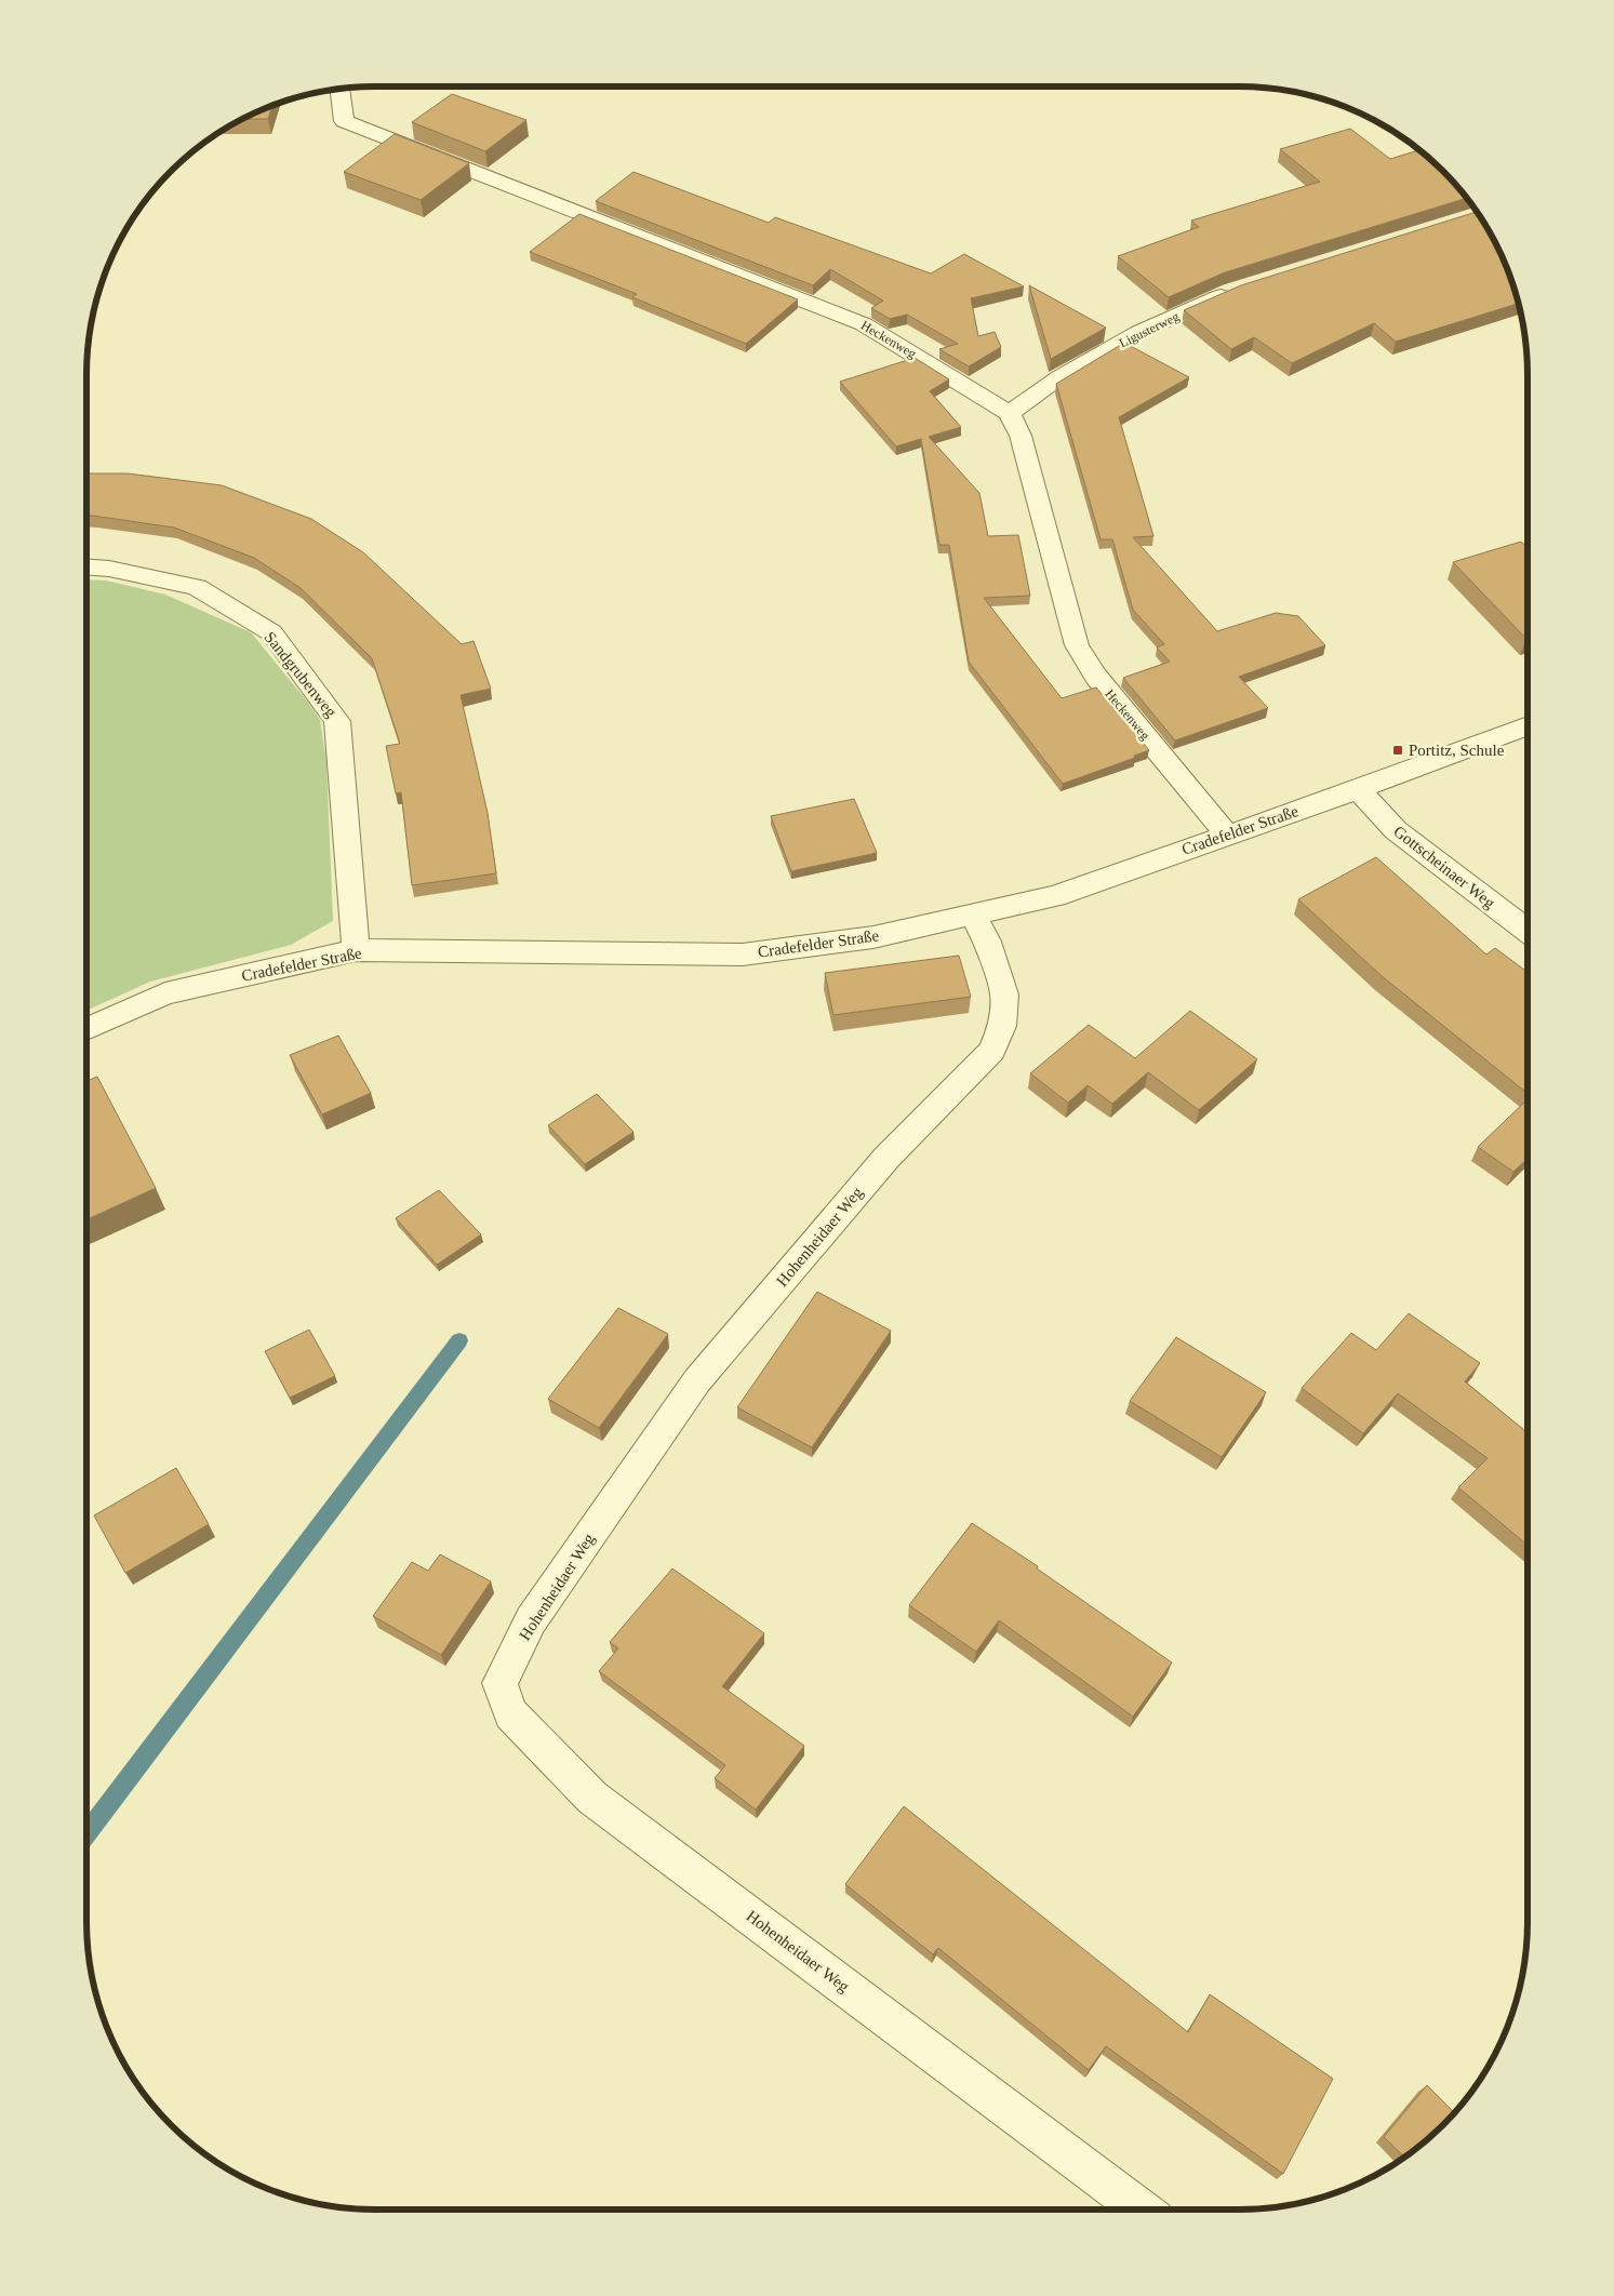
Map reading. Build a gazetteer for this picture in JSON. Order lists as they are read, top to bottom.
{
  "streets": {
    "street": [
      "Ligusterweg",
      "Heckenweg",
      "Sandgrubenweg",
      "Cradefelder Straße",
      "Gottscheinaer Weg",
      "Hohenheidaer Weg"
    ]
  },
  "crossings": [
    ["Ligusterweg", "Heckenweg"],
    ["Heckenweg", "Cradefelder Straße"],
    ["Sandgrubenweg", "Cradefelder Straße"],
    ["Cradefelder Straße", "Gottscheinaer Weg"],
    ["Cradefelder Straße", "Hohenheidaer Weg"]
  ],
  "places": {
    "transit": ["Portitz, Schule"]
  }
}
